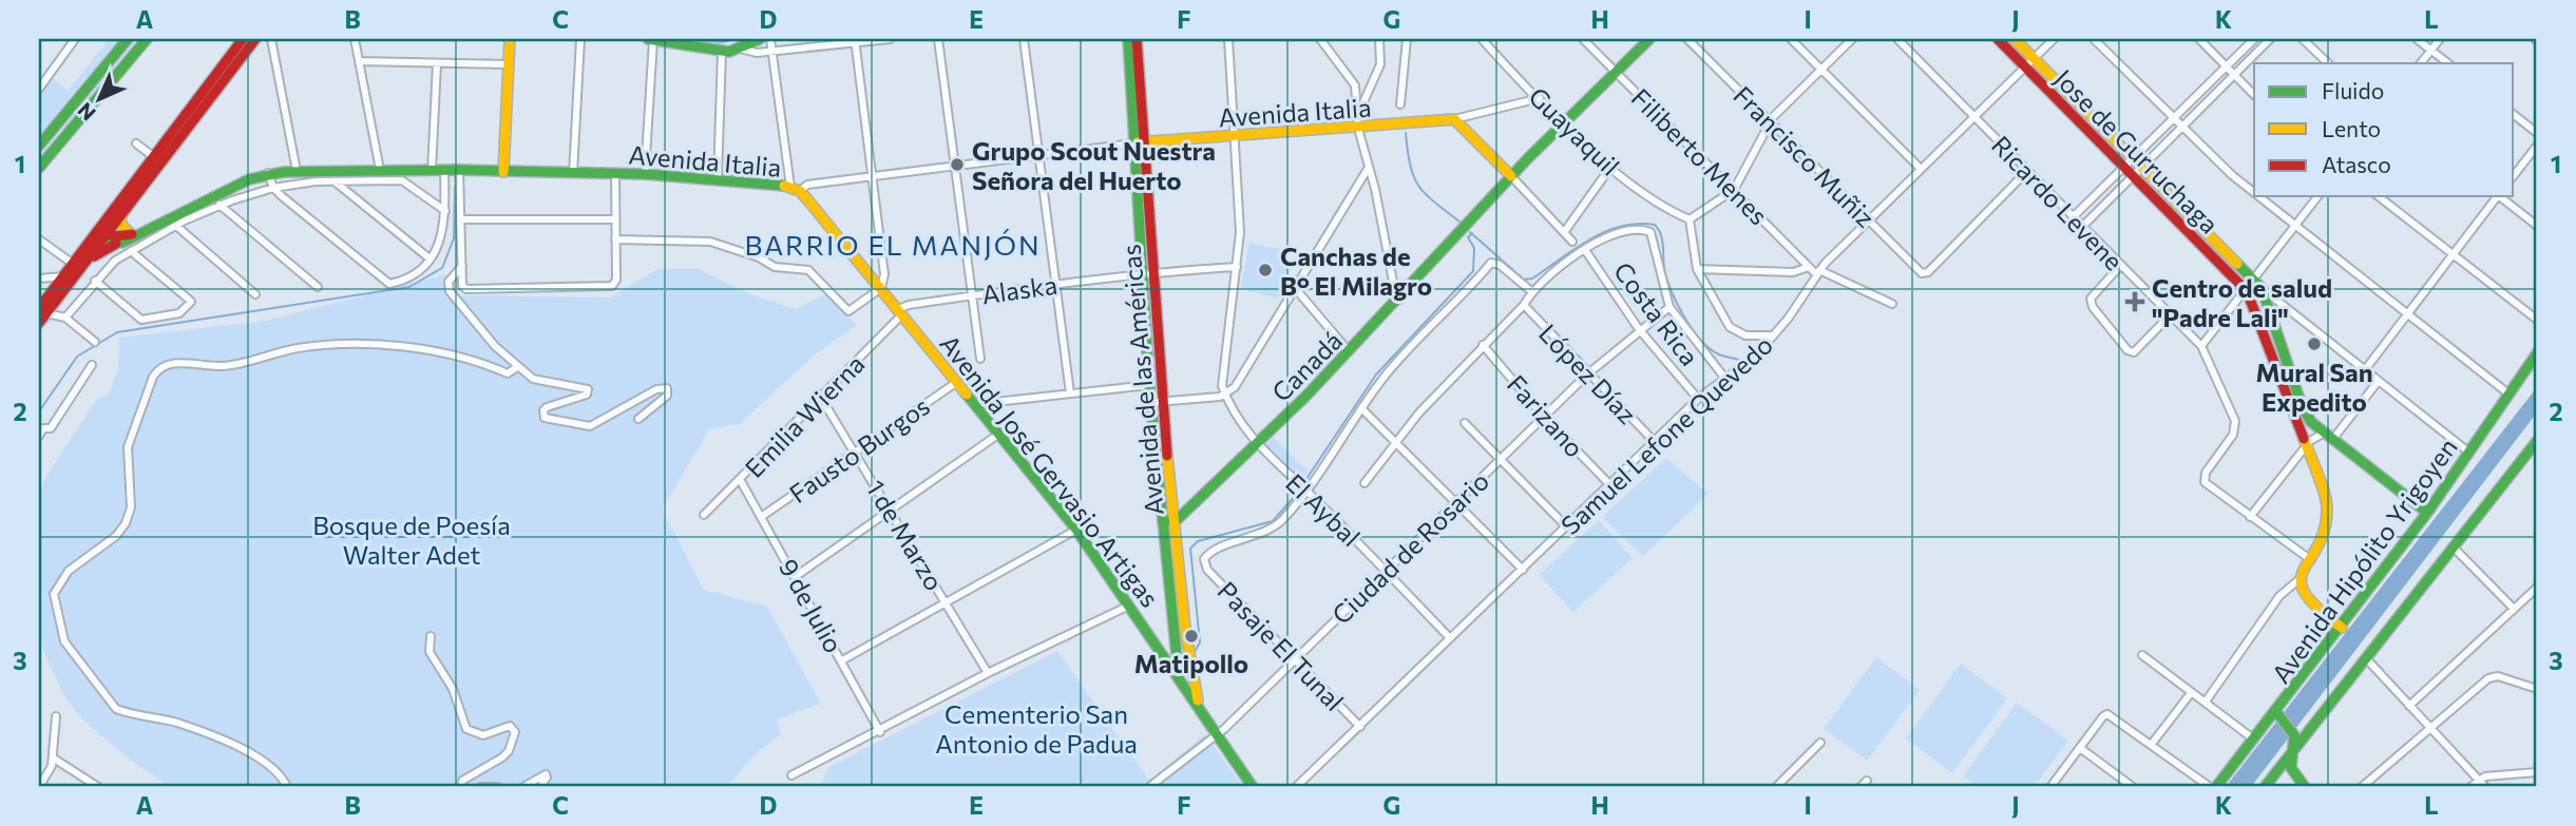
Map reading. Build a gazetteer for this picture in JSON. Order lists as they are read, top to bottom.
{
  "streets": {
    "main road": [
      "Avenida Italia",
      "Jose de Gurruchaga",
      "Canadá",
      "Avenida de las Américas",
      "Avenida José Gervasio Artigas",
      "Avenida Hipólito Yrigoyen"
    ],
    "street": [
      "Guayaquil",
      "Filiberto Menes",
      "Francisco Muñiz",
      "Ricardo Levene",
      "Alaska",
      "Costa Rica",
      "López Díaz",
      "Emilia Wierna",
      "Farizano",
      "Samuel Lefone Quevedo",
      "Fausto Burgos",
      "El Aybal",
      "1 de Marzo",
      "Ciudad de Rosario",
      "9 de Julio",
      "Pasaje El Tunal"
    ]
  },
  "crossings": [
    ["Avenida Italia", "Avenida de las Américas"],
    ["Avenida Italia", "Avenida José Gervasio Artigas"],
    ["Guayaquil", "Canadá"],
    ["Jose de Gurruchaga", "Samuel Lefone Quevedo"],
    ["Filiberto Menes", "Canadá"],
    ["Filiberto Menes", "Samuel Lefone Quevedo"],
    ["Francisco Muñiz", "Ricardo Levene"],
    ["Francisco Muñiz", "Samuel Lefone Quevedo"],
    ["Ricardo Levene", "Samuel Lefone Quevedo"],
    ["Alaska", "Avenida de las Américas"],
    ["Alaska", "Emilia Wierna"],
    ["Alaska", "Avenida José Gervasio Artigas"],
    ["Costa Rica", "Samuel Lefone Quevedo"],
    ["Costa Rica", "Ciudad de Rosario"],
    ["Canadá", "Avenida de las Américas"],
    ["Canadá", "El Aybal"],
    ["López Díaz", "Samuel Lefone Quevedo"],
    ["López Díaz", "Ciudad de Rosario"],
    ["Avenida de las Américas", "Avenida José Gervasio Artigas"],
    ["Emilia Wierna", "Avenida José Gervasio Artigas"],
    ["Emilia Wierna", "1 de Marzo"],
    ["Emilia Wierna", "9 de Julio"],
    ["Farizano", "Samuel Lefone Quevedo"],
    ["Farizano", "Ciudad de Rosario"],
    ["Samuel Lefone Quevedo", "El Aybal"],
    ["Samuel Lefone Quevedo", "Pasaje El Tunal"],
    ["Fausto Burgos", "Avenida José Gervasio Artigas"],
    ["Fausto Burgos", "1 de Marzo"],
    ["Fausto Burgos", "9 de Julio"],
    ["Avenida José Gervasio Artigas", "Ciudad de Rosario"],
    ["El Aybal", "Ciudad de Rosario"],
    ["El Aybal", "Pasaje El Tunal"],
    ["Ciudad de Rosario", "Pasaje El Tunal"]
  ],
  "districts": ["BARRIO EL MANJÓN"],
  "parks": ["Bosque de Poesía Walter Adet", "Cementerio San Antonio de Padua"],
  "places": {
    "other": [
      "Grupo Scout Nuestra Señora del Huerto",
      "Canchas de B° El Milagro",
      "Mural San Expedito",
      "Matipollo"
    ],
    "health": ["Centro de salud \"Padre Lali\""]
  },
  "legend": ["Fluido", "Lento", "Atasco"],
  "north": "bottom left",
  "grid": {
    "columns": [
      "A",
      "B",
      "C",
      "D",
      "E",
      "F",
      "G",
      "H",
      "I",
      "J",
      "K",
      "L"
    ],
    "rows": ["1", "2", "3"]
  }
}
